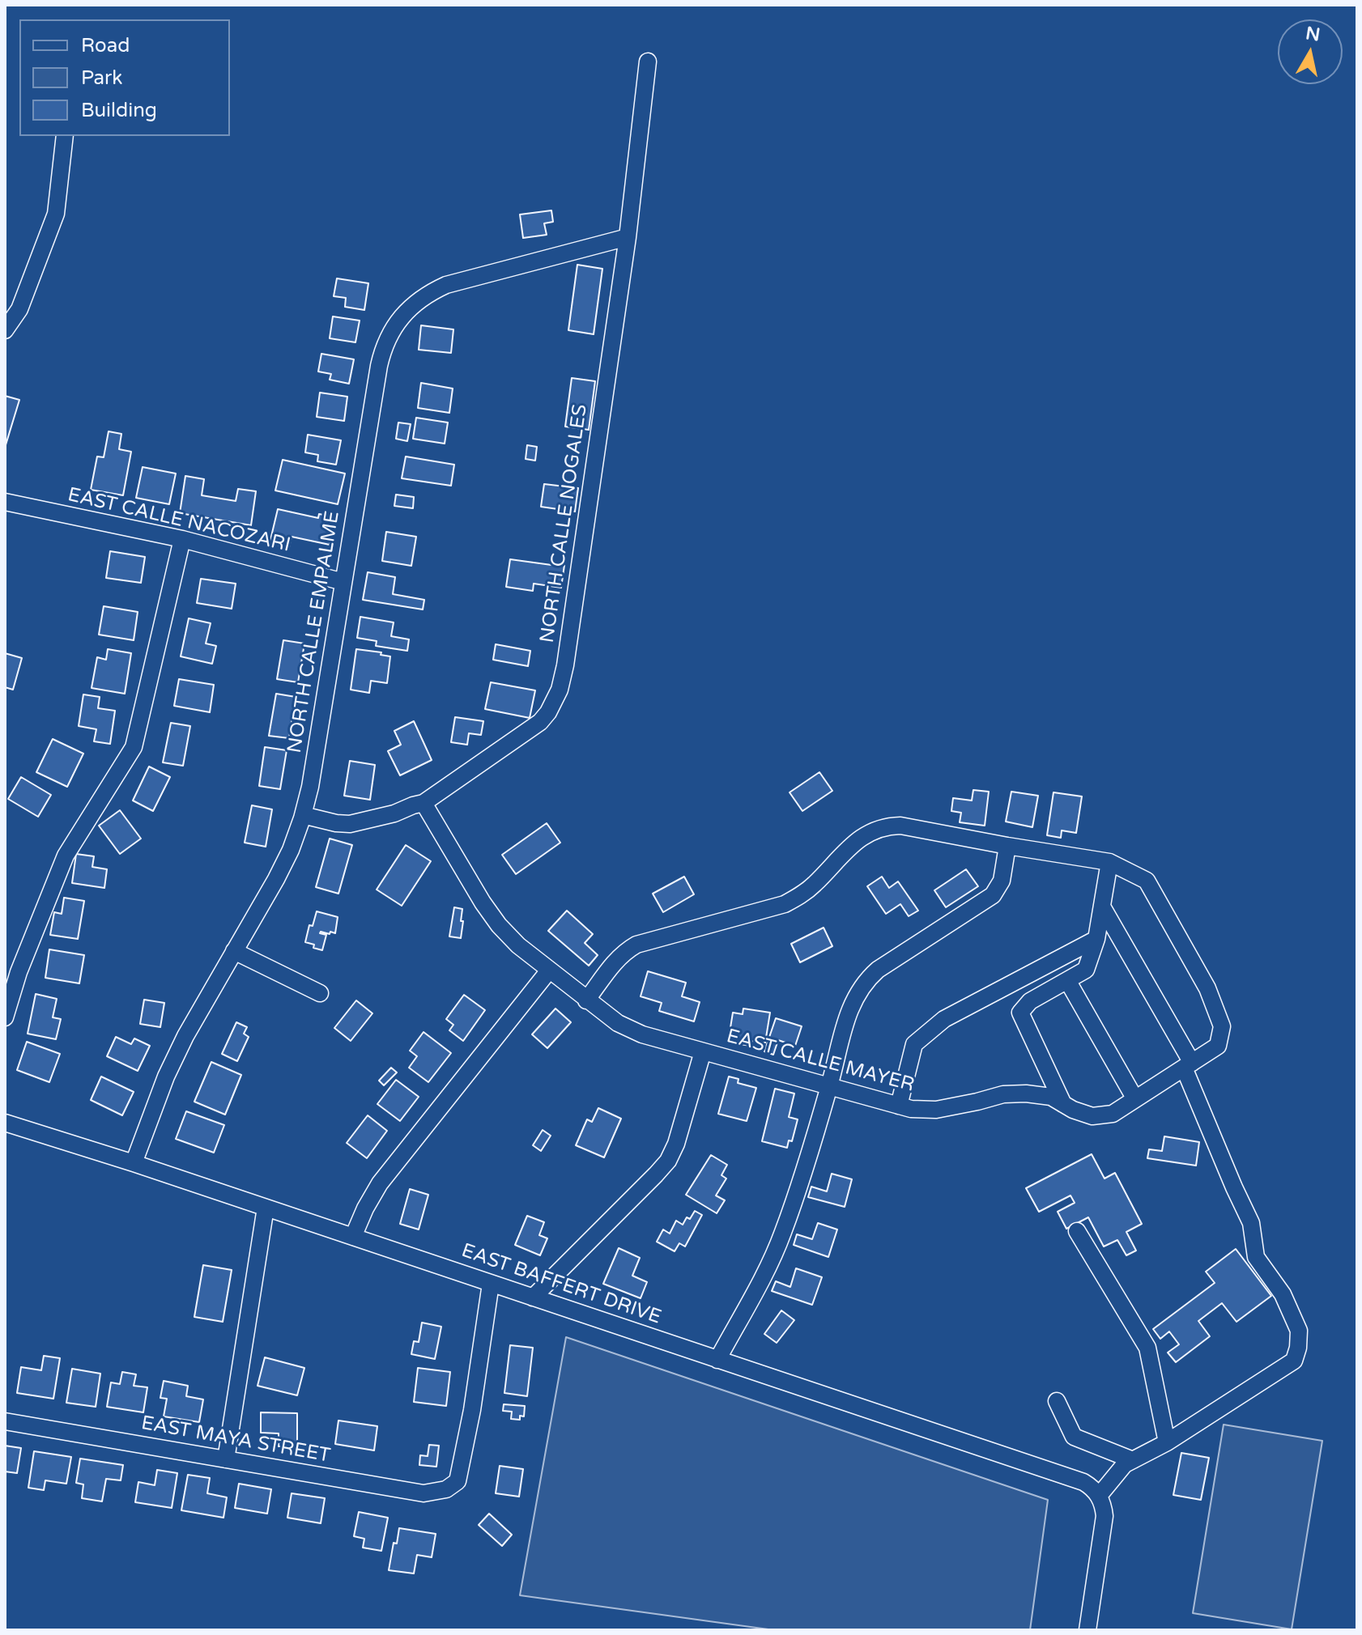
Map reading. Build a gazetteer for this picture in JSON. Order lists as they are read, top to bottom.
{
  "streets": {
    "street": [
      "EAST CALLE NACOZARI",
      "NORTH CALLE NOGALES",
      "NORTH CALLE EMPALME",
      "EAST CALLE MAYER",
      "EAST BAFFERT DRIVE",
      "EAST MAYA STREET"
    ]
  },
  "crossings": [
    ["EAST CALLE NACOZARI", "NORTH CALLE EMPALME"],
    ["NORTH CALLE NOGALES", "NORTH CALLE EMPALME"],
    ["NORTH CALLE NOGALES", "EAST CALLE MAYER"],
    ["NORTH CALLE EMPALME", "EAST BAFFERT DRIVE"],
    ["EAST BAFFERT DRIVE", "EAST MAYA STREET"]
  ],
  "legend": ["Road", "Park", "Building"],
  "north": "top"
}
